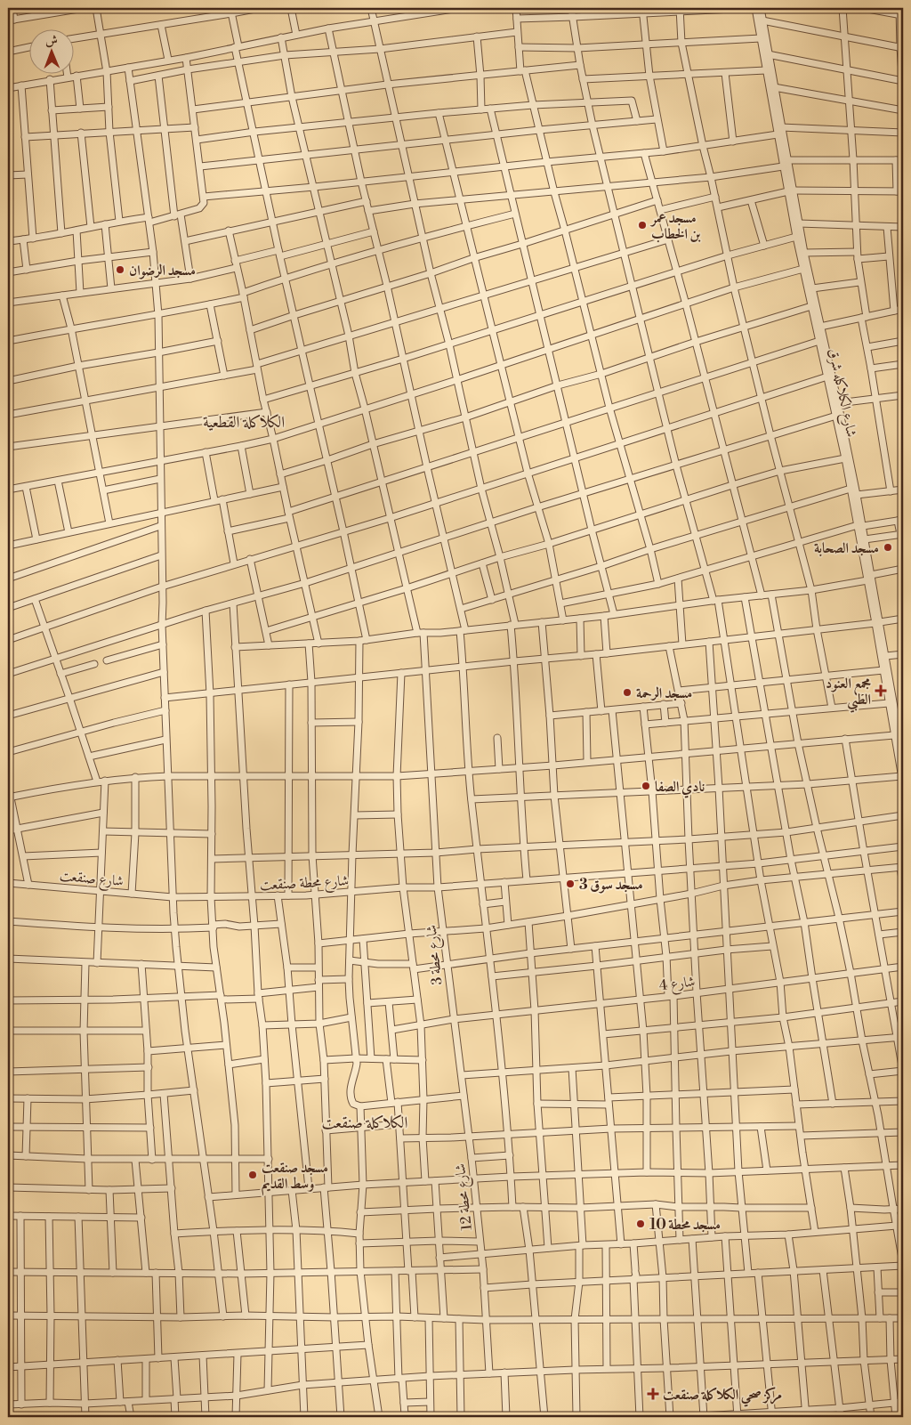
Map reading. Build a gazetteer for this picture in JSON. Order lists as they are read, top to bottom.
{
  "streets": {
    "street": [
      "شارع الكلاكله شرق",
      "شارع صنقعت",
      "شارع محطة صنقعت",
      "شارع محطة 3",
      "شارع 4",
      "شارع محطة 12"
    ]
  },
  "crossings": [
    ["شارع صنقعت", "شارع محطة صنقعت"],
    ["شارع محطة صنقعت", "شارع محطة 3"],
    ["شارع محطة 3", "شارع 4"],
    ["شارع محطة 3", "شارع محطة 12"],
    ["شارع 4", "شارع محطة 12"]
  ],
  "districts": ["الكلاكلة القطعية", "الكلاكلة صنقعت"],
  "places": {
    "other": [
      "مسجد عمر بن الخطاب",
      "مسجد الرضوان",
      "مسجد الصحابة",
      "مسجد الرحمة",
      "نادي الصفا",
      "مسجد سوق 3",
      "مسجد صنقعت وسط القديم",
      "مسجد محطة 10"
    ],
    "health": ["مجمع العنود الطبي", "مركز صحي الكلاكلة صنقعت"]
  },
  "north": "top"
}
